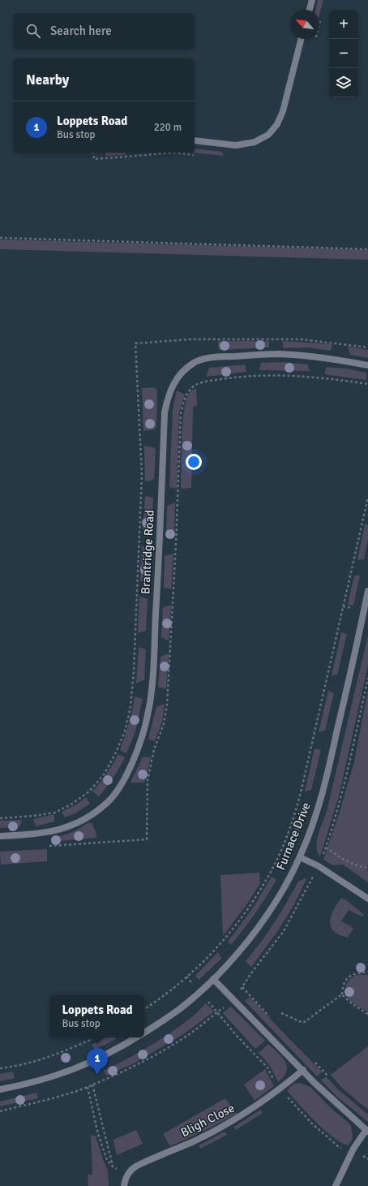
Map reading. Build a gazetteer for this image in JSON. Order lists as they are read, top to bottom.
{
  "streets": {
    "street": ["Brantridge Road", "Furnace Drive", "Bligh Close"]
  },
  "north": "top left",
  "page": {
    "map_buttons": ["+", "−"],
    "search": "Search here",
    "heading": "Nearby",
    "list": [
      {
        "mark": "1",
        "name": "Loppets Road",
        "note": "Bus stop",
        "value": "220 m"
      }
    ],
    "popup": ["Loppets Road", "Bus stop"],
    "pins": "1"
  }
}
